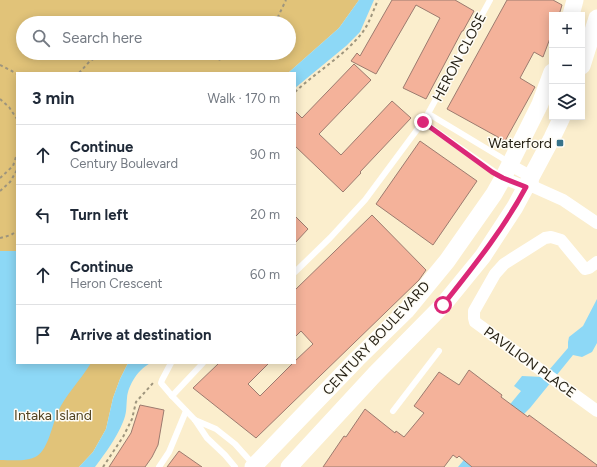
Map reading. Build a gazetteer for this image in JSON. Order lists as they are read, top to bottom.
{
  "streets": {
    "main road": ["CENTURY BOULEVARD"],
    "street": ["PAVILION PLACE"],
    "lane": ["HERON CLOSE"]
  },
  "parks": ["Intaka Island"],
  "places": {
    "transit": ["Waterford"]
  },
  "page": {
    "map_buttons": ["+", "−"],
    "search": "Search here",
    "heading": ["3 min", "Walk · 170 m"],
    "list": [
      ["Continue", "Century Boulevard", "90 m"],
      ["Turn left", "20 m"],
      ["Continue", "Heron Crescent", "60 m"],
      "Arrive at destination"
    ]
  }
}
